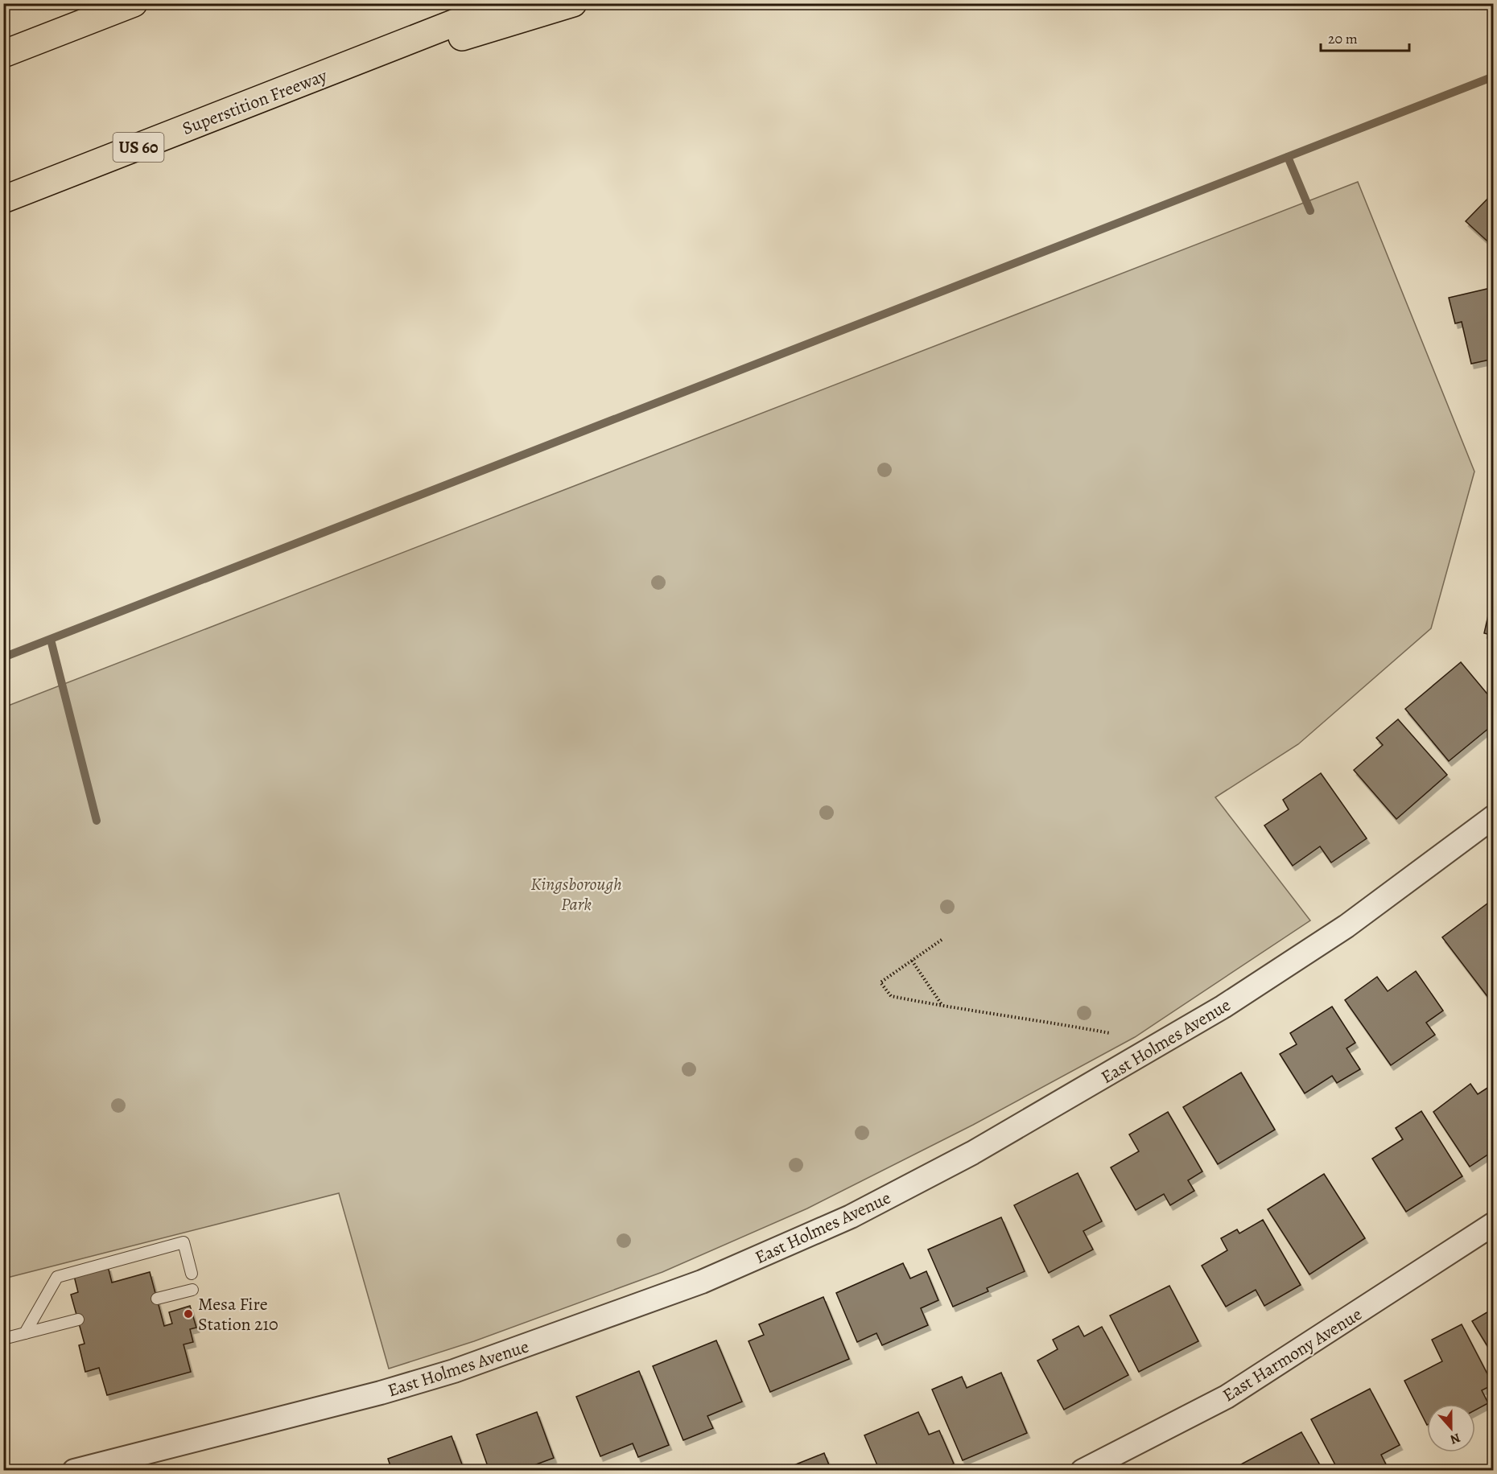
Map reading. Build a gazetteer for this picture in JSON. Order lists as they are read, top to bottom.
{
  "streets": {
    "highway": ["Superstition Freeway", "US 60"],
    "street": ["East Holmes Avenue", "East Harmony Avenue"]
  },
  "parks": ["Kingsborough Park"],
  "places": ["Mesa Fire Station 210"],
  "scale_bar": "20 m",
  "north": "bottom"
}
